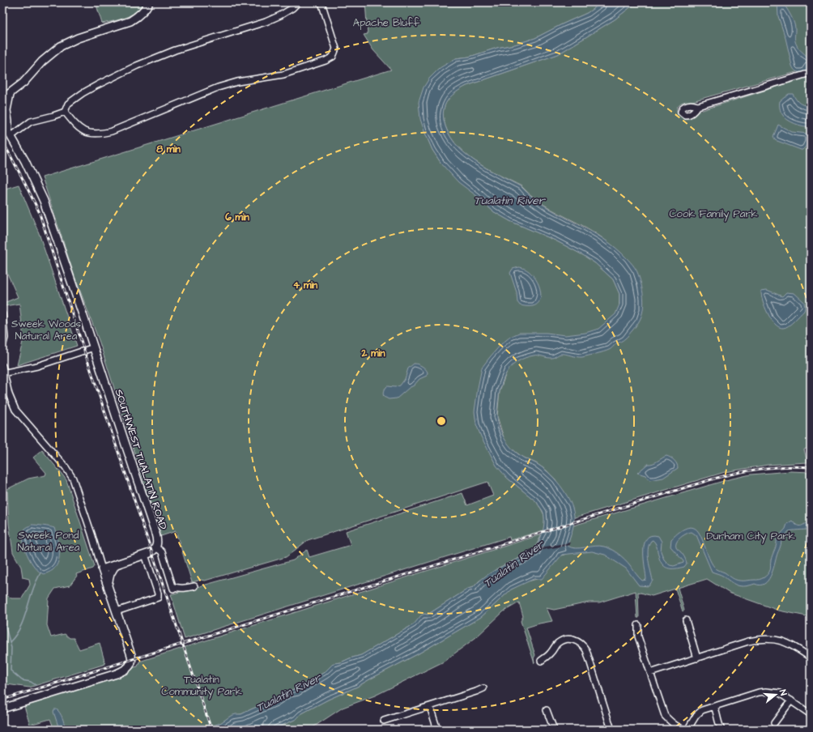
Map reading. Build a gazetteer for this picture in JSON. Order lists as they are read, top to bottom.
{
  "streets": {
    "main road": ["SOUTHWEST TUALATIN ROAD"]
  },
  "water": ["Tualatin River"],
  "parks": [
    "Apache Bluff",
    "Cook Family Park",
    "Sweek Woods Natural Area",
    "Sweek Pond Natural Area",
    "Durham City Park",
    "Tualatin Community Park"
  ],
  "north": "right",
  "rings": [
    "8 min",
    "6 min",
    "4 min",
    "2 min"
  ]
}
